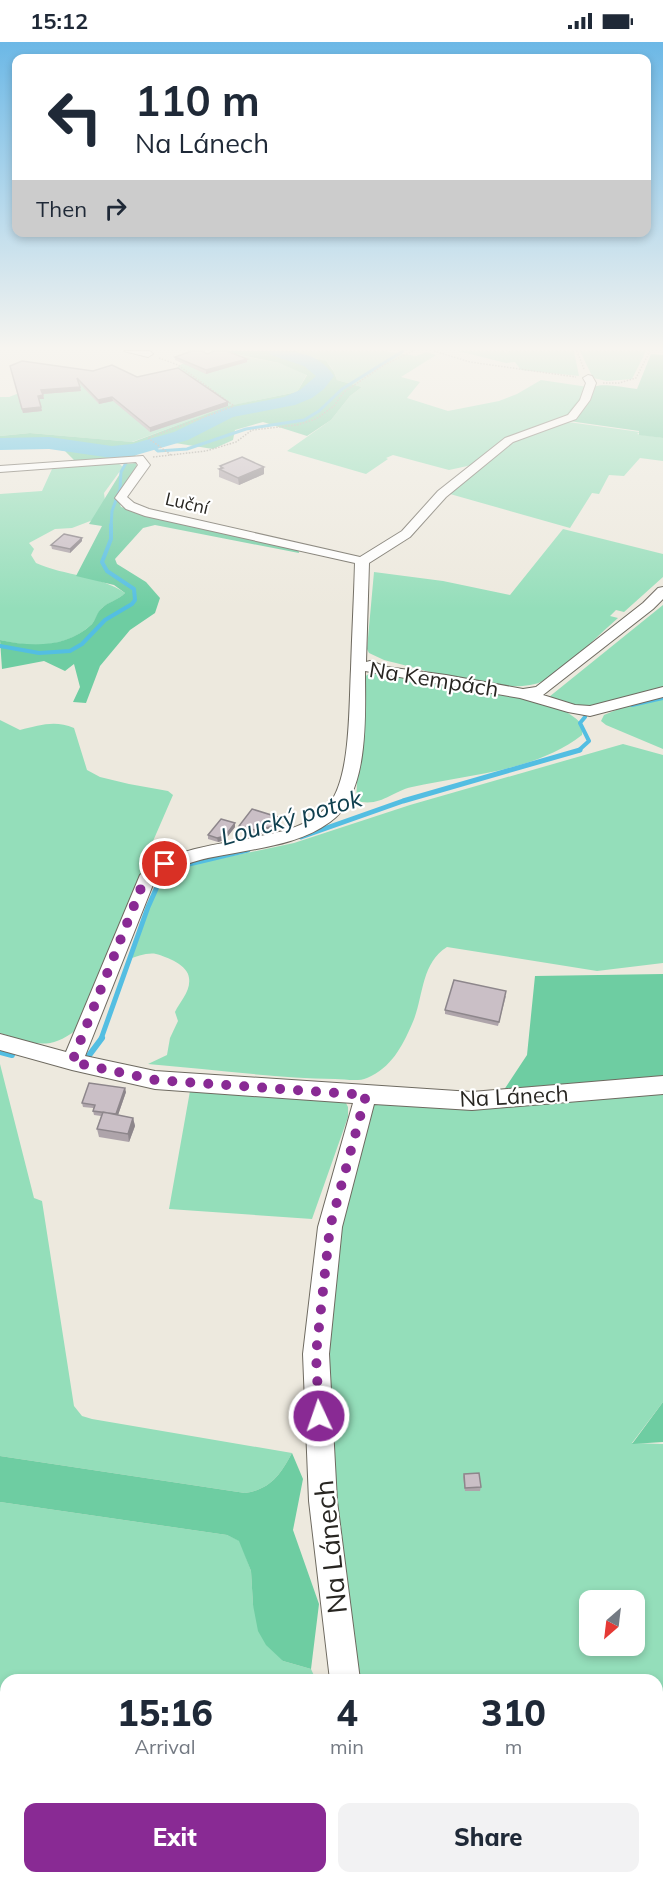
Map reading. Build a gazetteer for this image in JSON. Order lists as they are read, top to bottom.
{
  "streets": {
    "street": ["Luční", "Na Kempách", "Na Lánech"]
  },
  "crossings": [
    ["Na Kempách", "Na Lánech"]
  ],
  "water": ["Loucký potok"],
  "north": "bottom left",
  "page": {
    "status": "15:12",
    "turn": ["110 m", "Na Lánech"],
    "then": "Then",
    "eta": [
      "15:16",
      "Arrival",
      "4",
      "min",
      "310",
      "m"
    ],
    "buttons": ["Exit", "Share"]
  }
}
